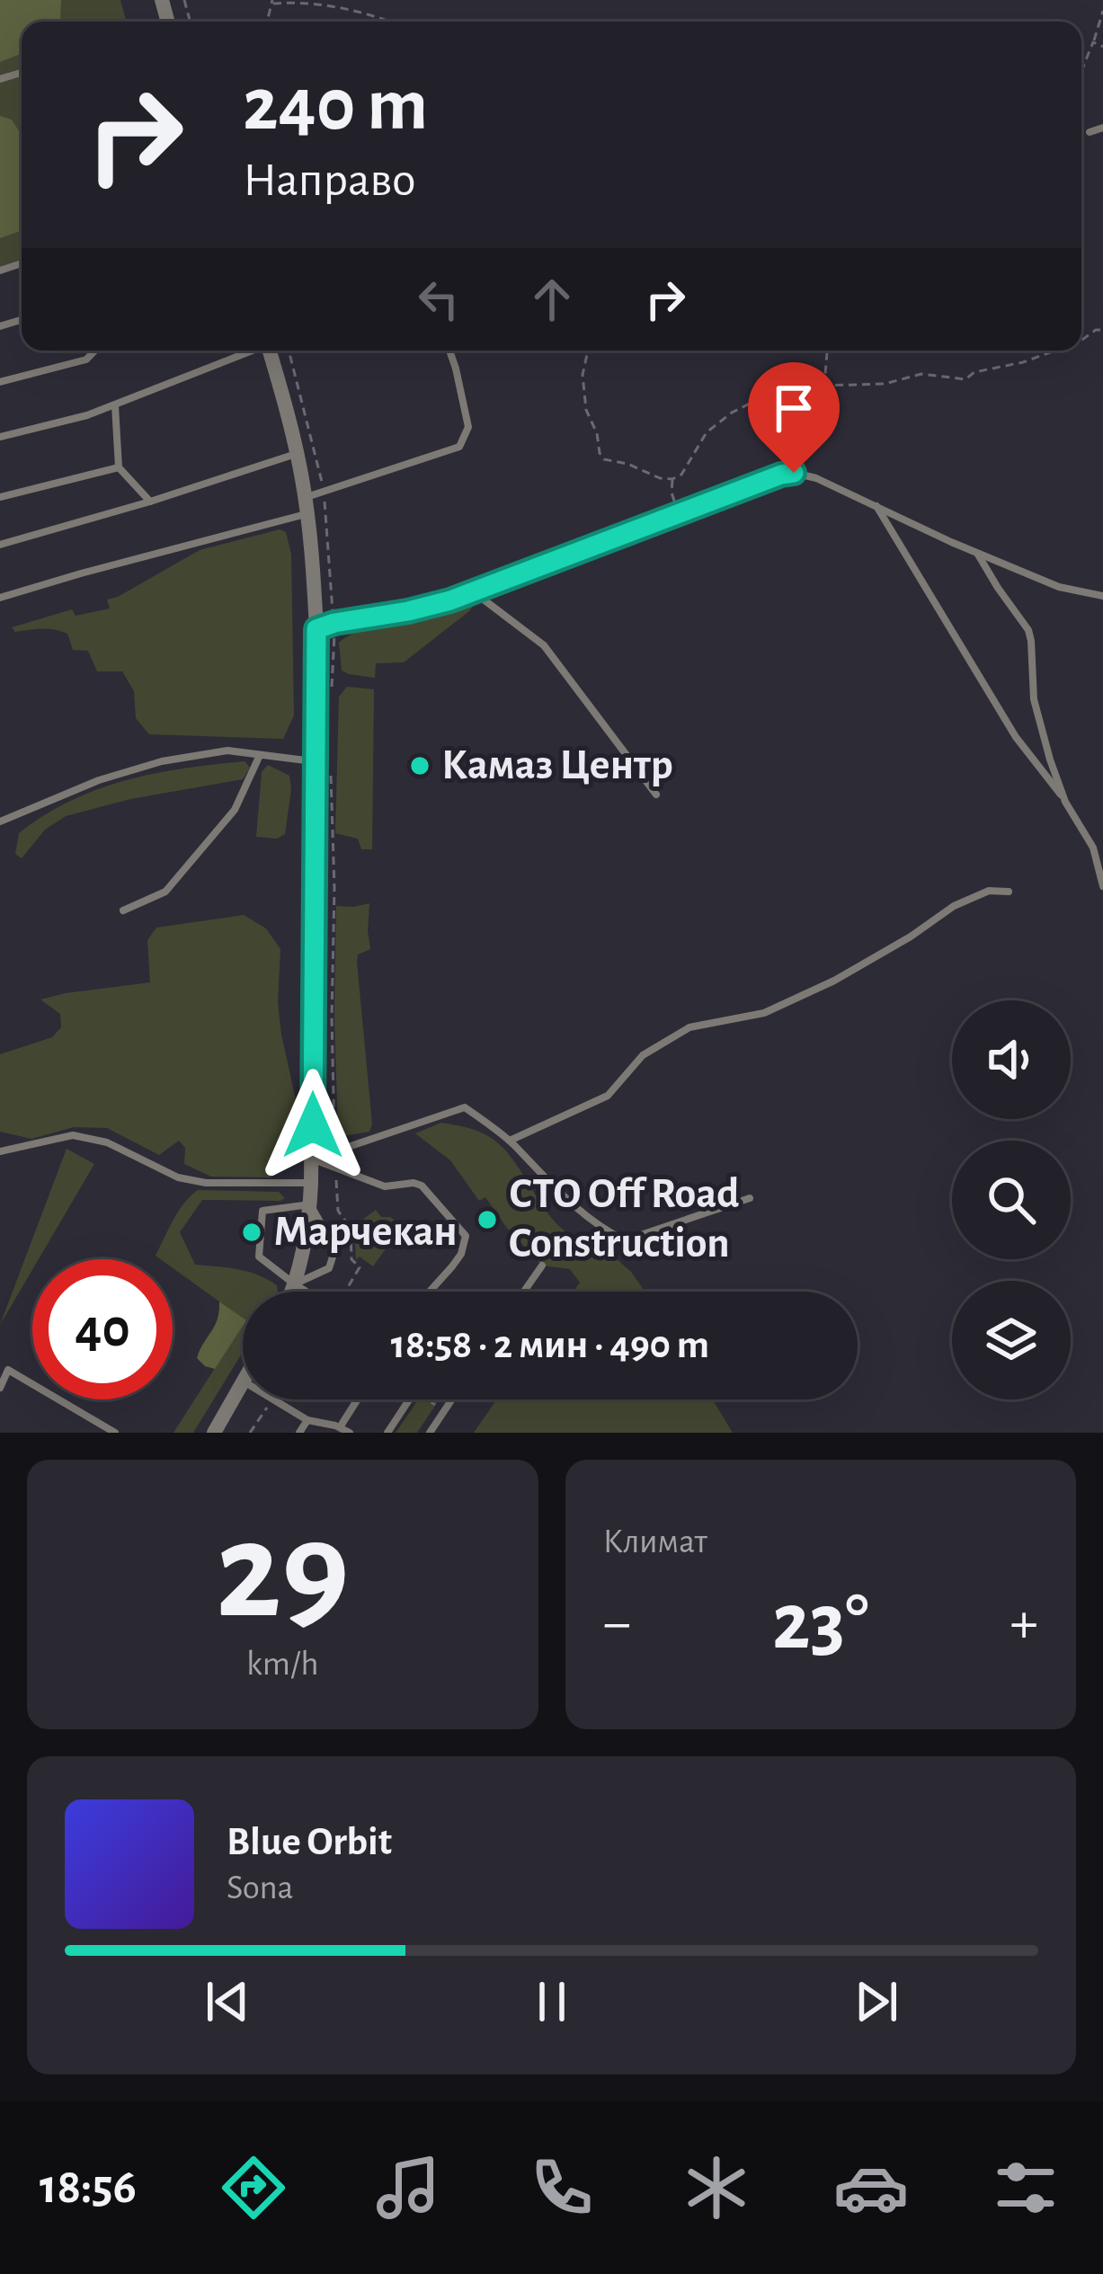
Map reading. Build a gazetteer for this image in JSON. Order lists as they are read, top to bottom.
{
  "places": ["Камаз Центр", "СТО Off Road Construction", "Марчекан"],
  "page": {
    "turn": ["240 m", "Направо"],
    "limit": "40",
    "trip": "18:58 · 2 мин · 490 m",
    "tile": [
      ["29", "km/h"],
      "Климат"
    ],
    "heat": ["−", "23°", "+"],
    "song": ["Blue Orbit", "Sona"],
    "tabs": "18:56"
  }
}
